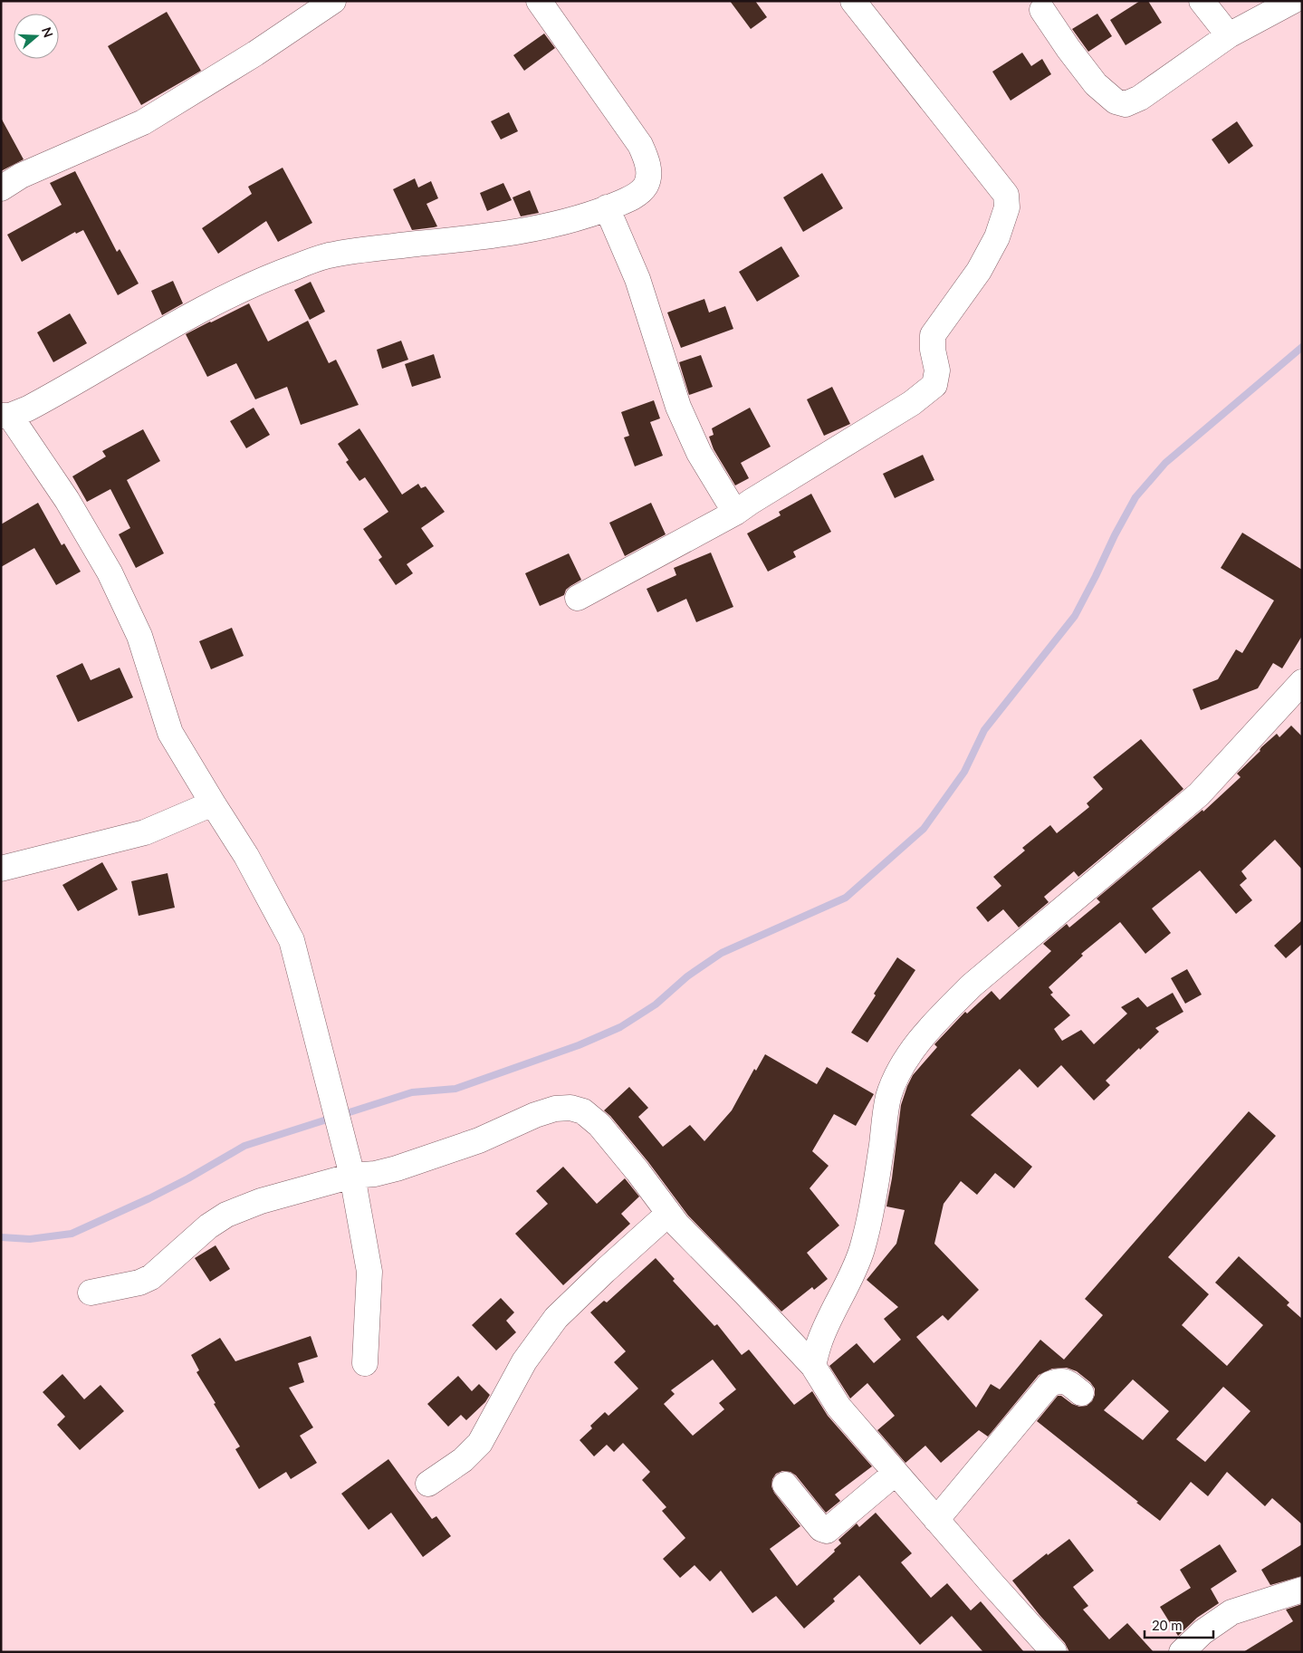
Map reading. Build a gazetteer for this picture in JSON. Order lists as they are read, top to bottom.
{
  "scale_bar": "20 m",
  "north": "right"
}
